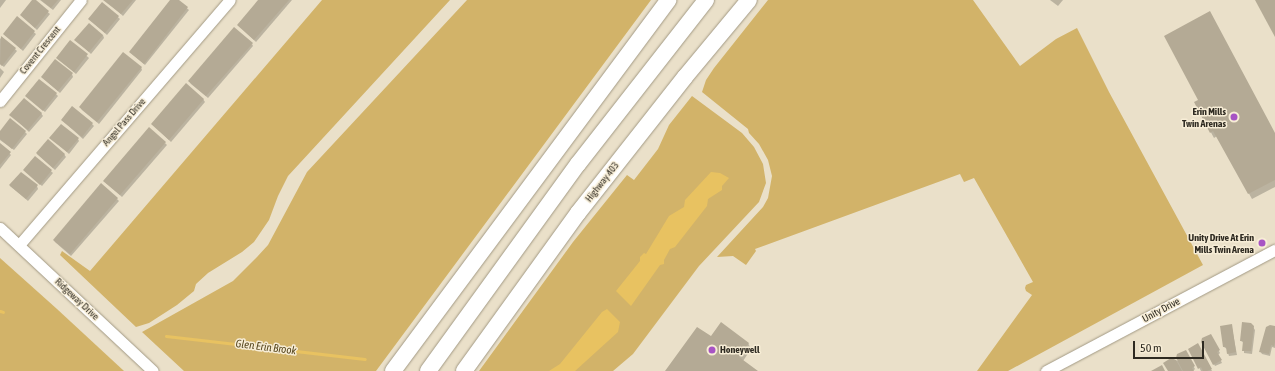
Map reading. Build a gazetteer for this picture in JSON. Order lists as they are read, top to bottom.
{
  "streets": {
    "highway": ["Highway 403"],
    "street": [
      "Covent Crescent",
      "Angel Pass Drive",
      "Ridgeway Drive",
      "Unity Drive"
    ]
  },
  "crossings": [
    ["Angel Pass Drive", "Ridgeway Drive"]
  ],
  "water": ["Glen Erin Brook"],
  "places": ["Erin Mills Twin Arenas", "Unity Drive At Erin Mills Twin Arena", "Honeywell"],
  "scale_bar": "50 m"
}
